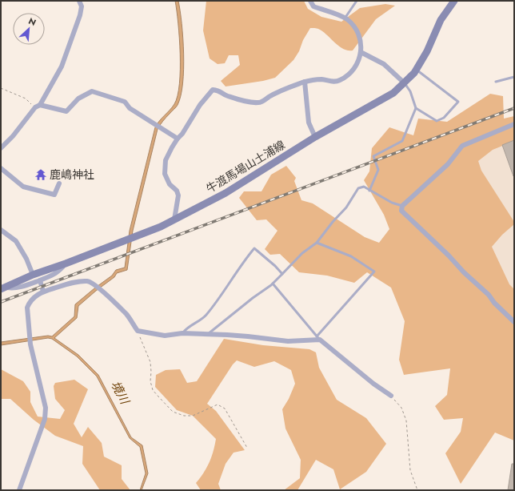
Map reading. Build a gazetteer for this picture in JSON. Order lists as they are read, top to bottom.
{
  "streets": {
    "main road": ["牛渡馬場山土浦線"]
  },
  "water": ["境川"],
  "places": {
    "temple": ["鹿嶋神社"]
  },
  "north": "top right"
}
